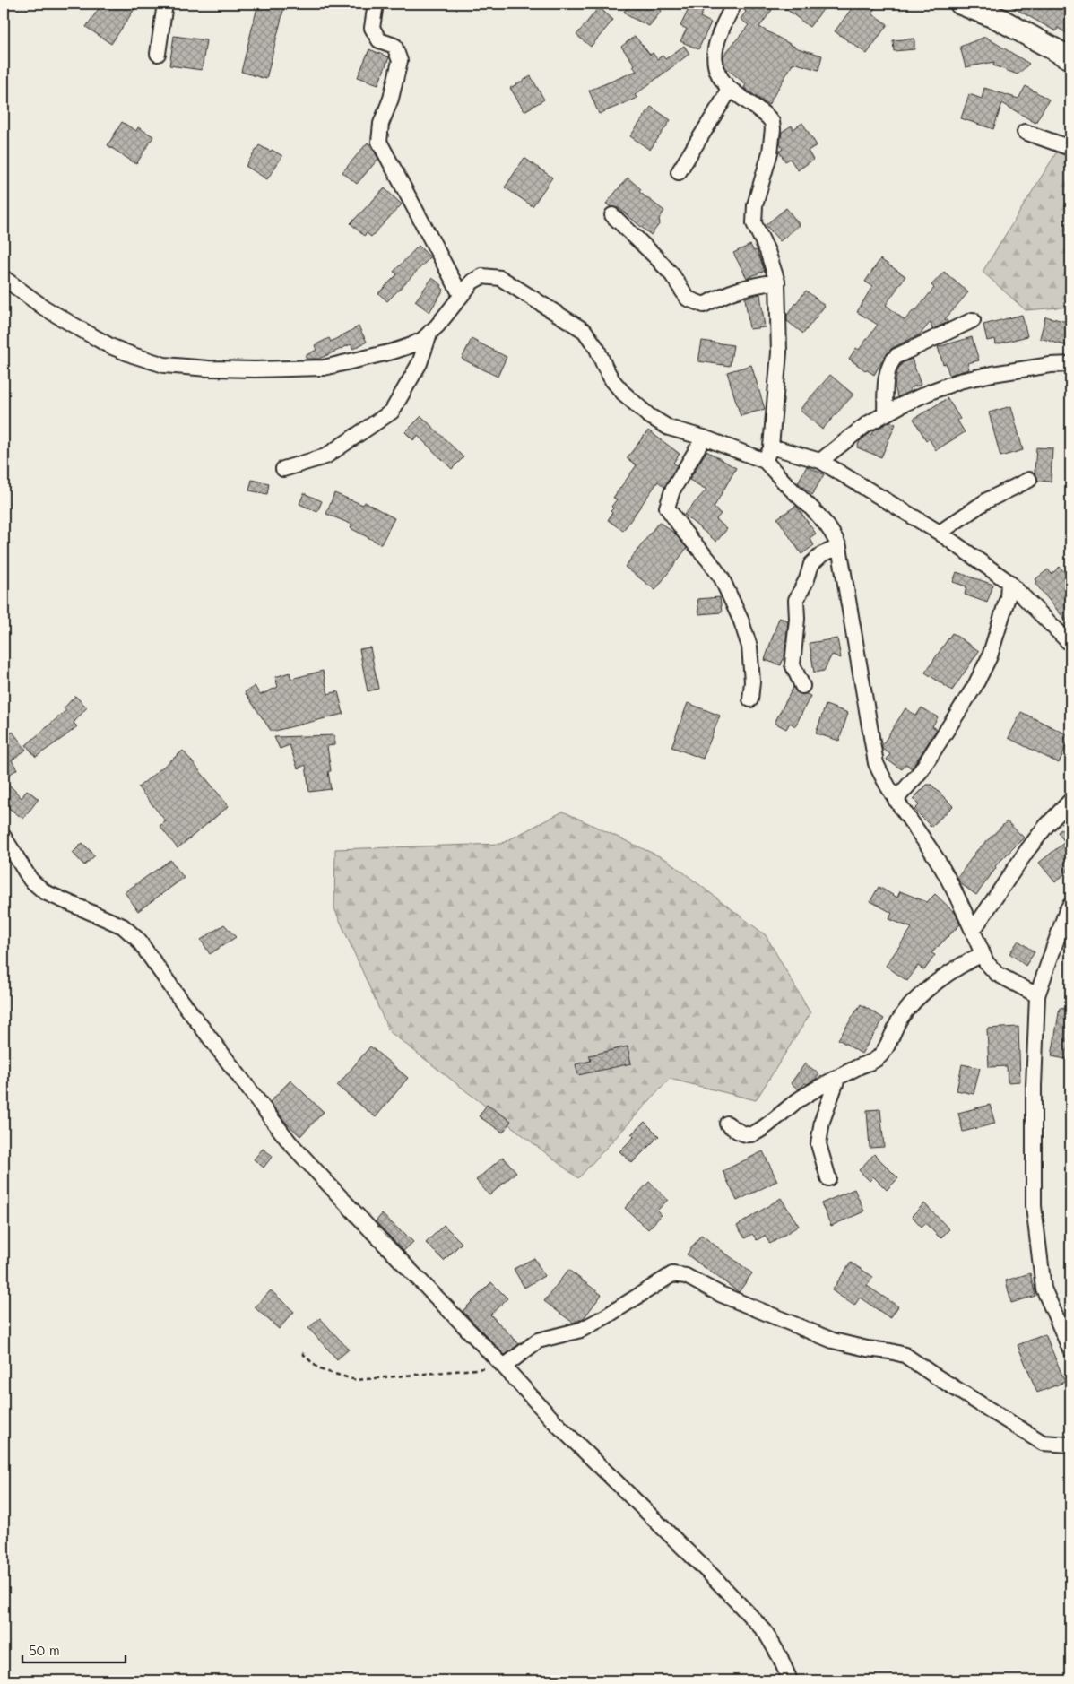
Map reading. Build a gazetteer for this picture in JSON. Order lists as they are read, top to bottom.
{
  "scale_bar": "50 m"
}
